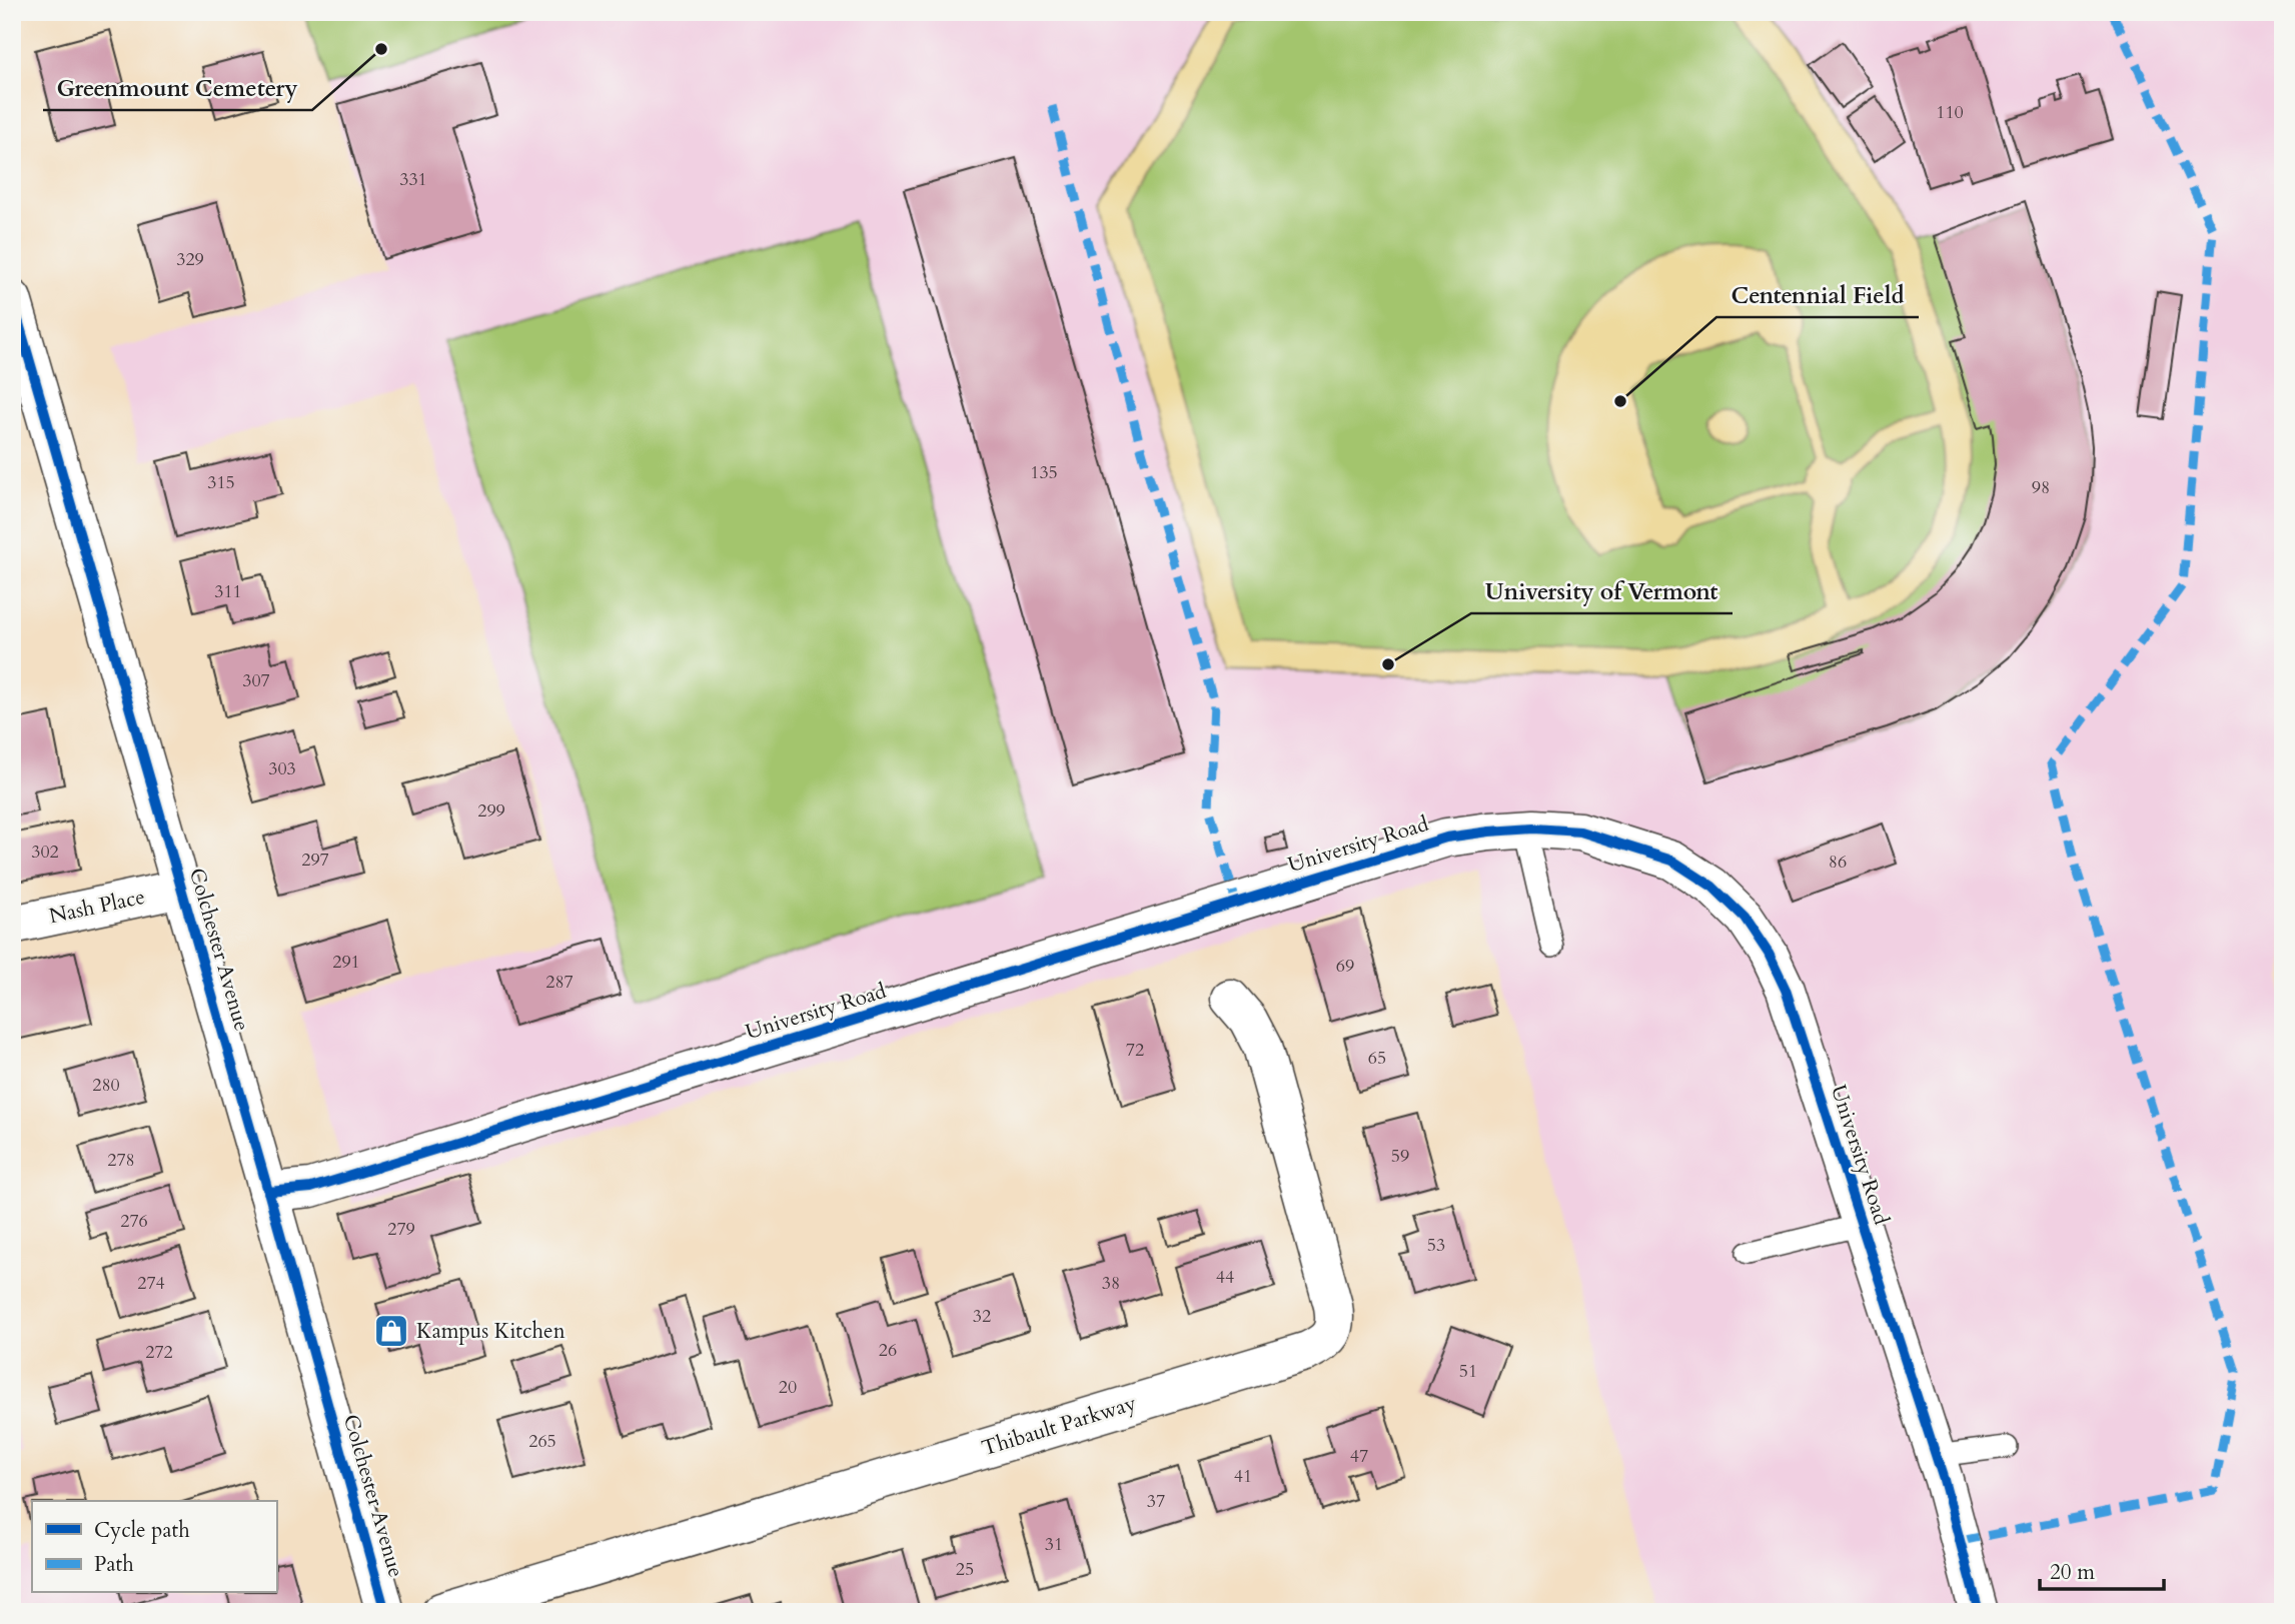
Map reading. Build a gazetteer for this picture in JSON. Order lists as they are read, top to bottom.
{
  "streets": {
    "street": [
      "University Road",
      "Nash Place",
      "Colchester Avenue",
      "Thibault Parkway"
    ]
  },
  "crossings": [
    ["University Road", "Colchester Avenue"],
    ["Nash Place", "Colchester Avenue"]
  ],
  "places": {
    "other": ["Greenmount Cemetery", "Centennial Field", "University of Vermont"],
    "shop": ["Kampus Kitchen"]
  },
  "house_numbers": [
    "110",
    "331",
    "329",
    "135",
    "315",
    "98",
    "311",
    "307",
    "303",
    "299",
    "302",
    "297",
    "86",
    "291",
    "69",
    "287",
    "72",
    "65",
    "280",
    "59",
    "278",
    "276",
    "279",
    "53",
    "44",
    "274",
    "38",
    "32",
    "26",
    "272",
    "51",
    "20",
    "265",
    "47",
    "41",
    "37",
    "31",
    "25"
  ],
  "legend": ["Cycle path", "Path"],
  "scale_bar": "20 m"
}
